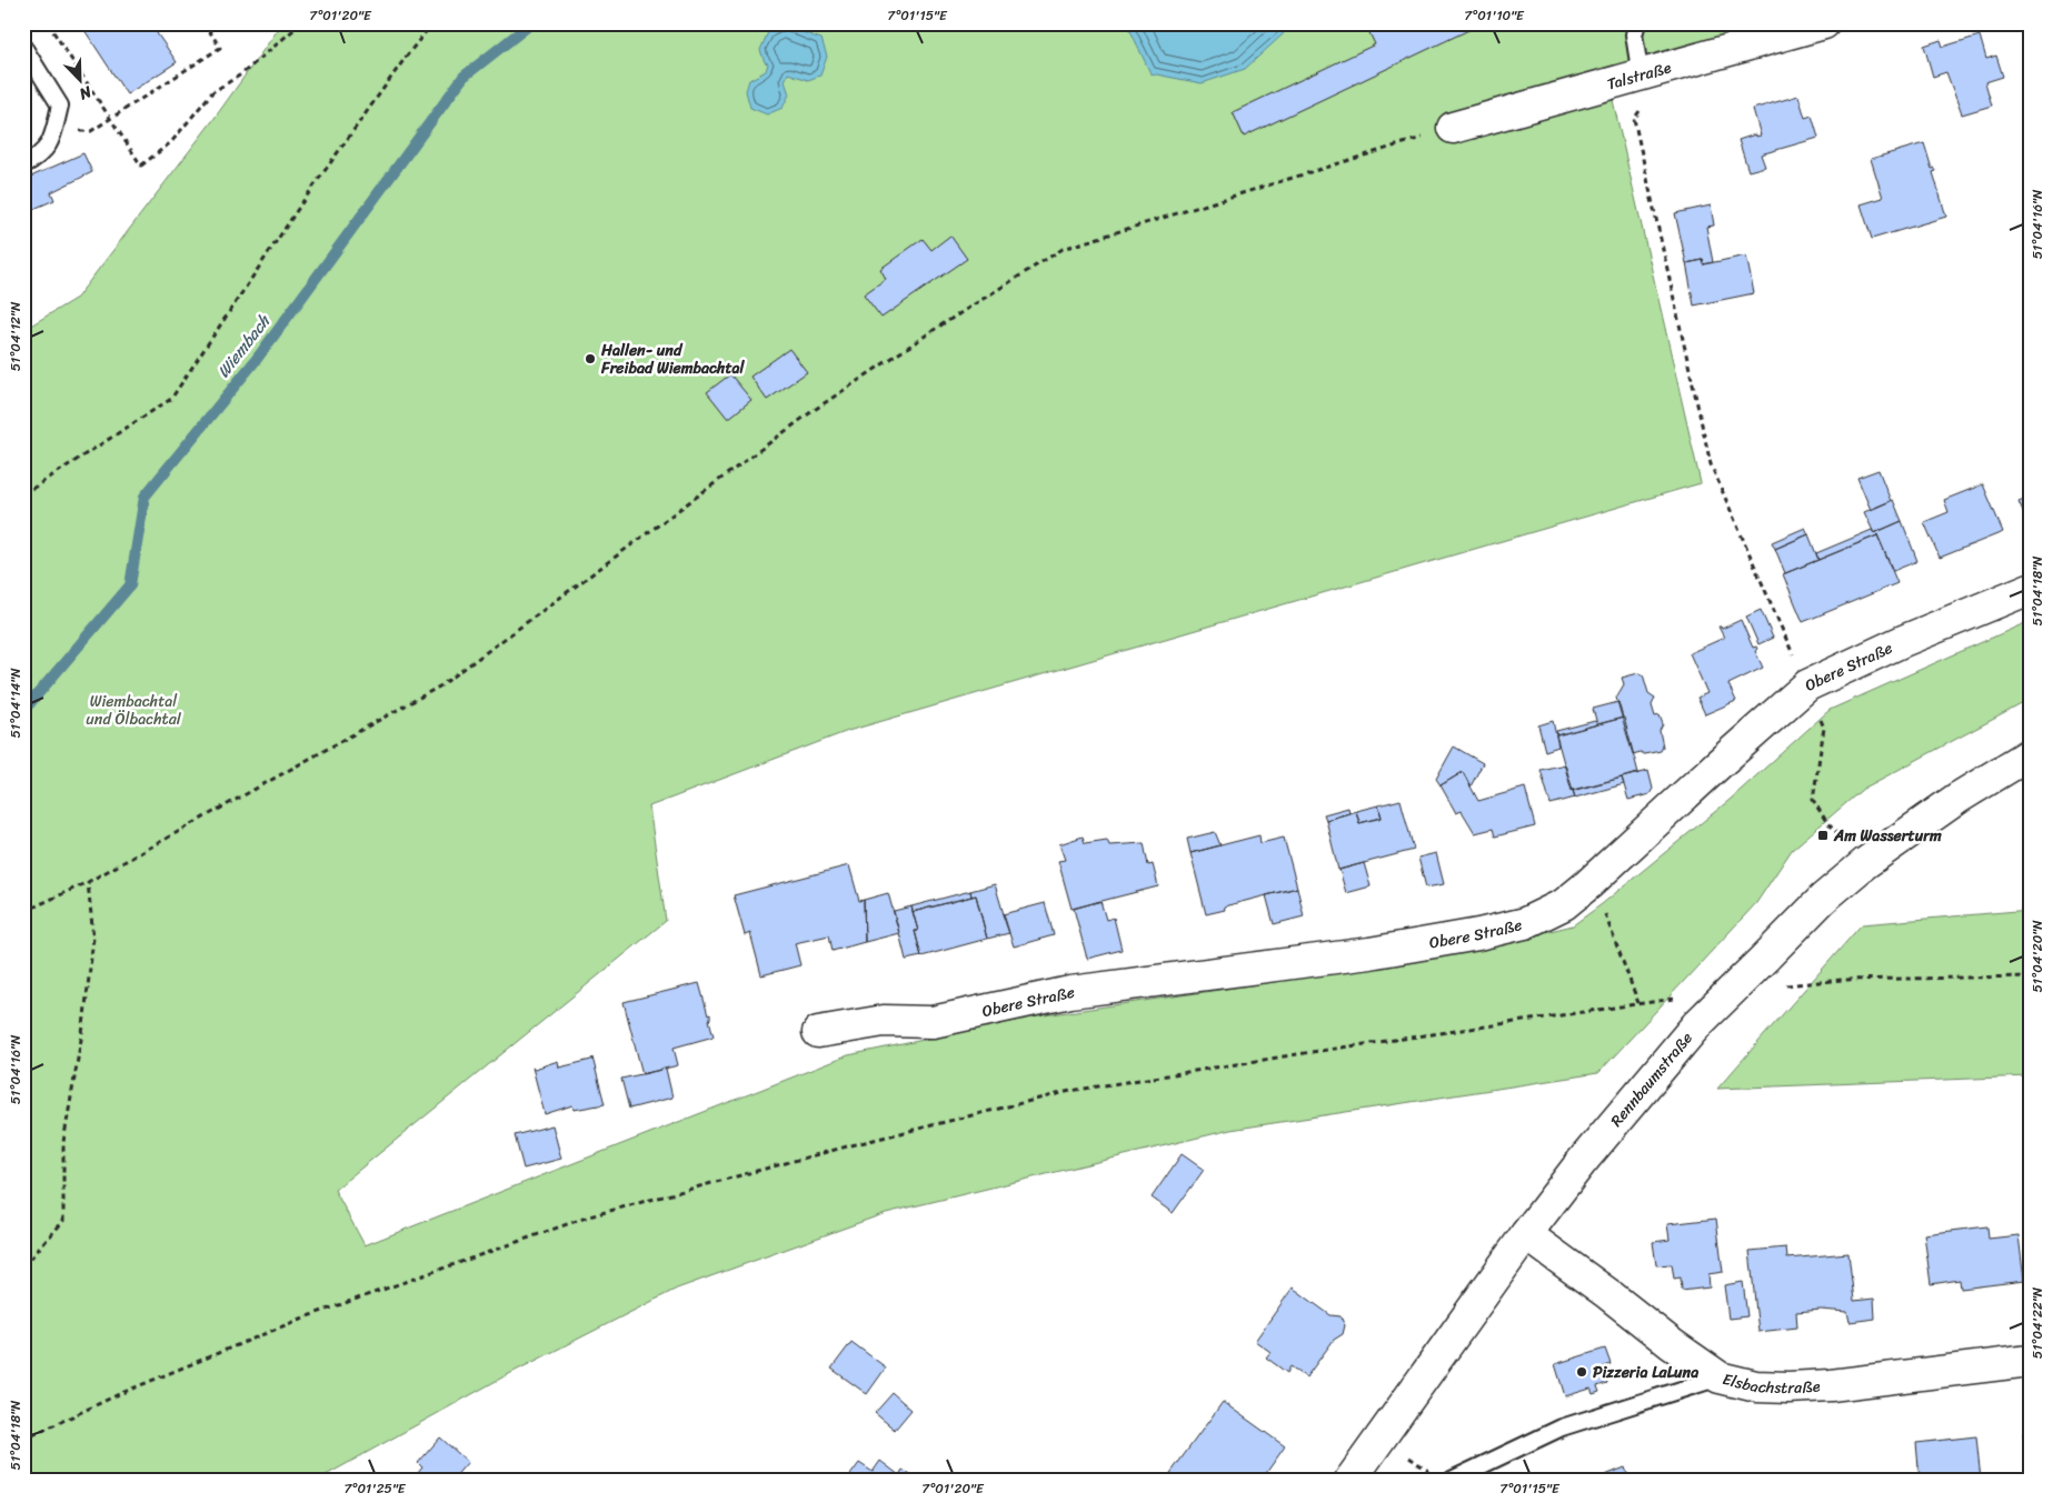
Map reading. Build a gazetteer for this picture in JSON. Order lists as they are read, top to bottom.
{
  "streets": {
    "street": [
      "Talstraße",
      "Obere Straße",
      "Rennbaumstraße",
      "Elsbachstraße"
    ]
  },
  "crossings": [
    ["Rennbaumstraße", "Elsbachstraße"]
  ],
  "water": ["Wiembach"],
  "parks": ["Wiembachtal und Ölbachtal"],
  "places": {
    "other": ["Hallen- und Freibad Wiembachtal", "Pizzeria LaLuna"],
    "transit": ["Am Wasserturm"]
  },
  "north": "bottom right",
  "coordinates": [
    "7°01'20\"E",
    "7°01'15\"E",
    "7°01'10\"E",
    "51°04'16\"N",
    "51°04'12\"N",
    "51°04'18\"N",
    "51°04'14\"N",
    "51°04'20\"N",
    "51°04'22\"N",
    "7°01'25\"E"
  ]
}
